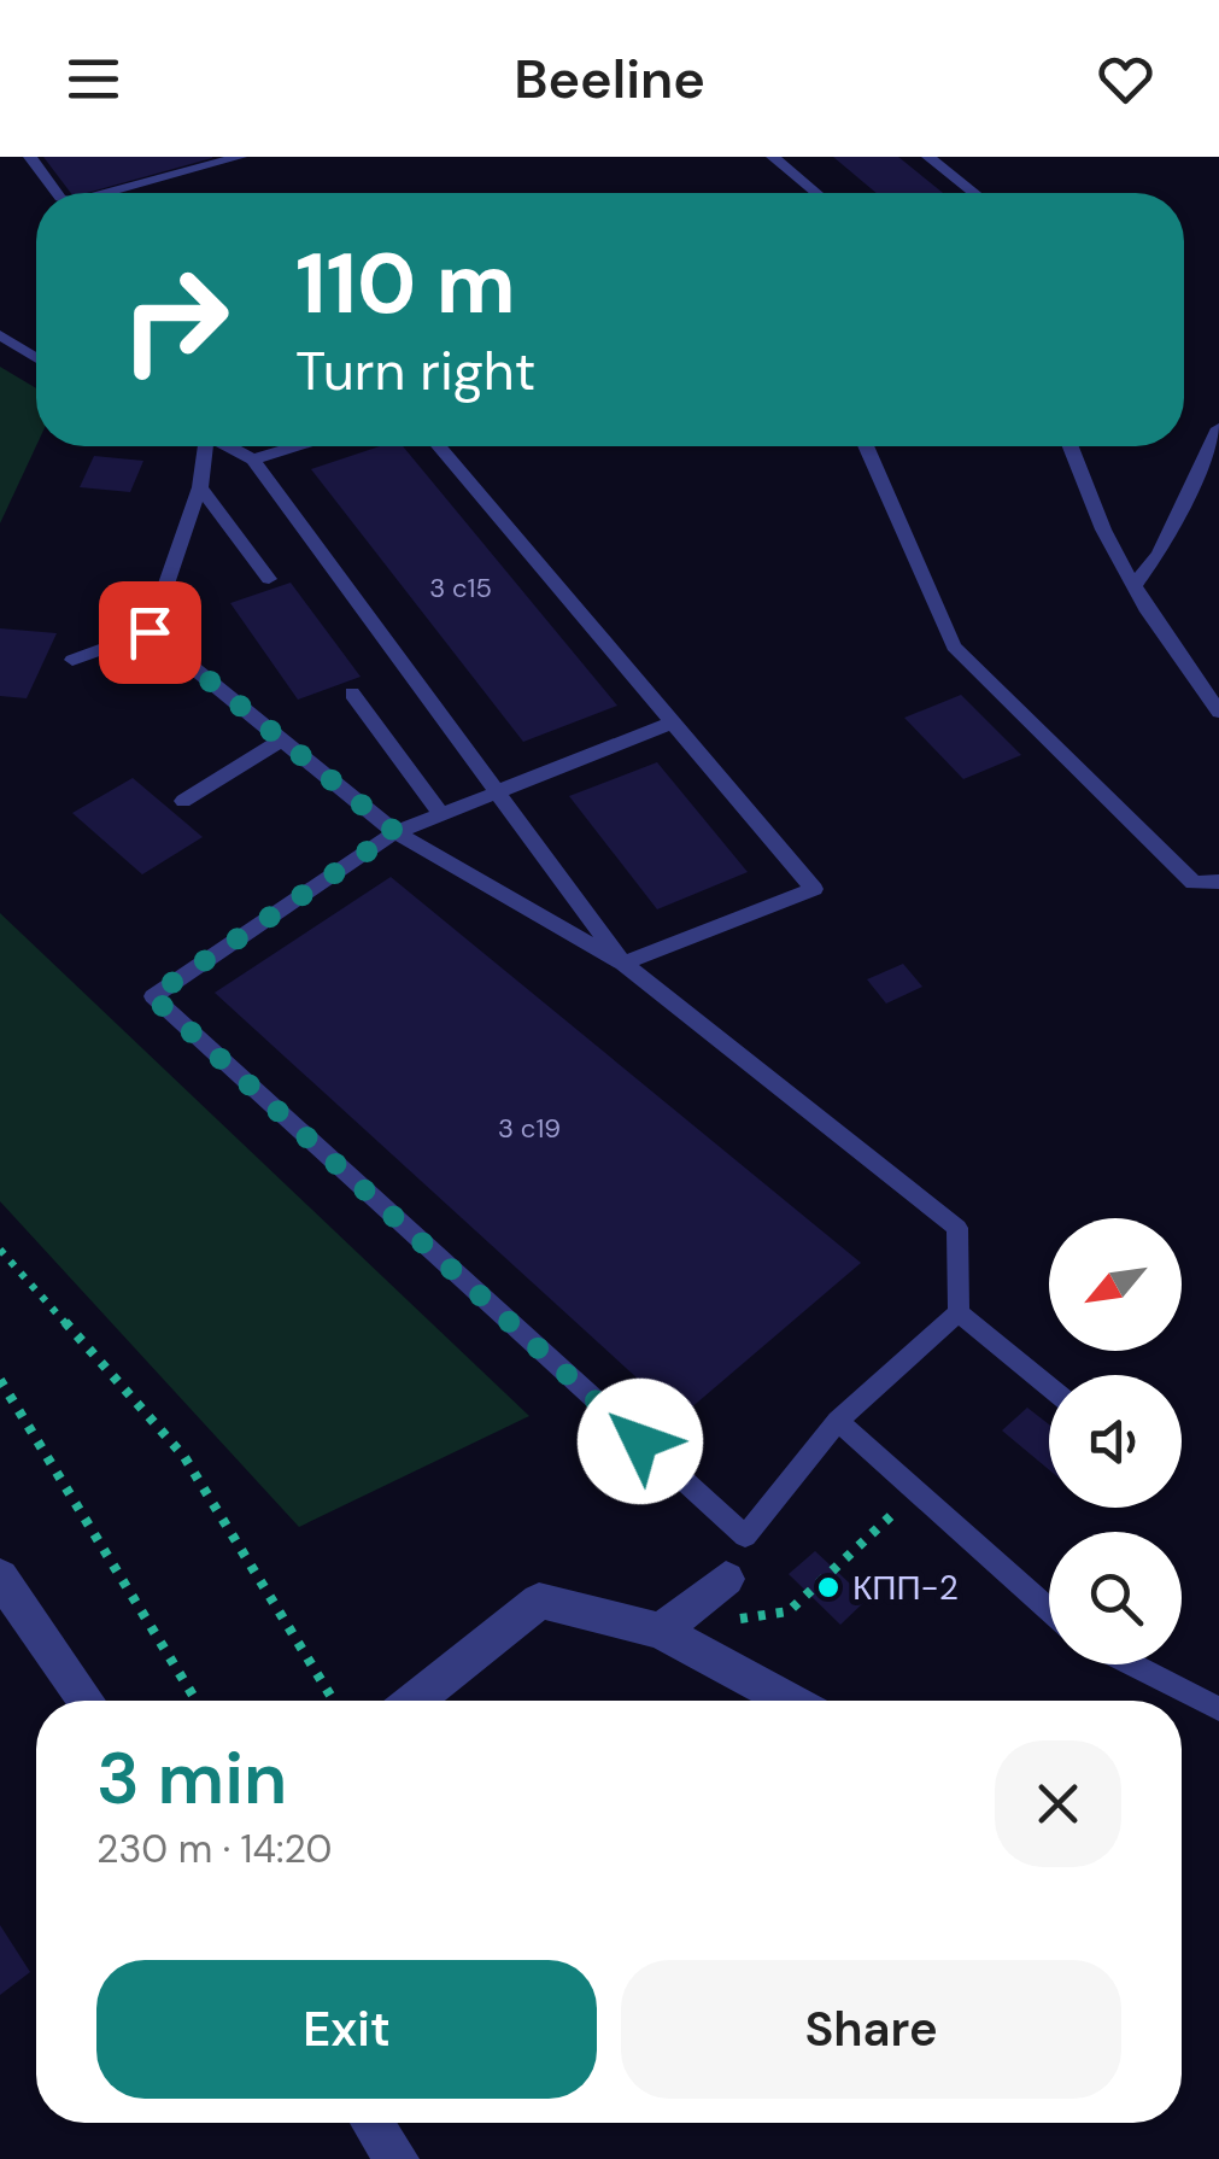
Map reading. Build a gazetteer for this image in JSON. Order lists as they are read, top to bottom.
{
  "places": ["КПП-2"],
  "house_numbers": ["3 c15", "3 c19"],
  "north": "bottom left",
  "page": {
    "header": "Beeline",
    "turn": ["110 m", "Turn right"],
    "heading": ["3 min", "230 m · 14:20"],
    "buttons": ["Exit", "Share"]
  }
}
